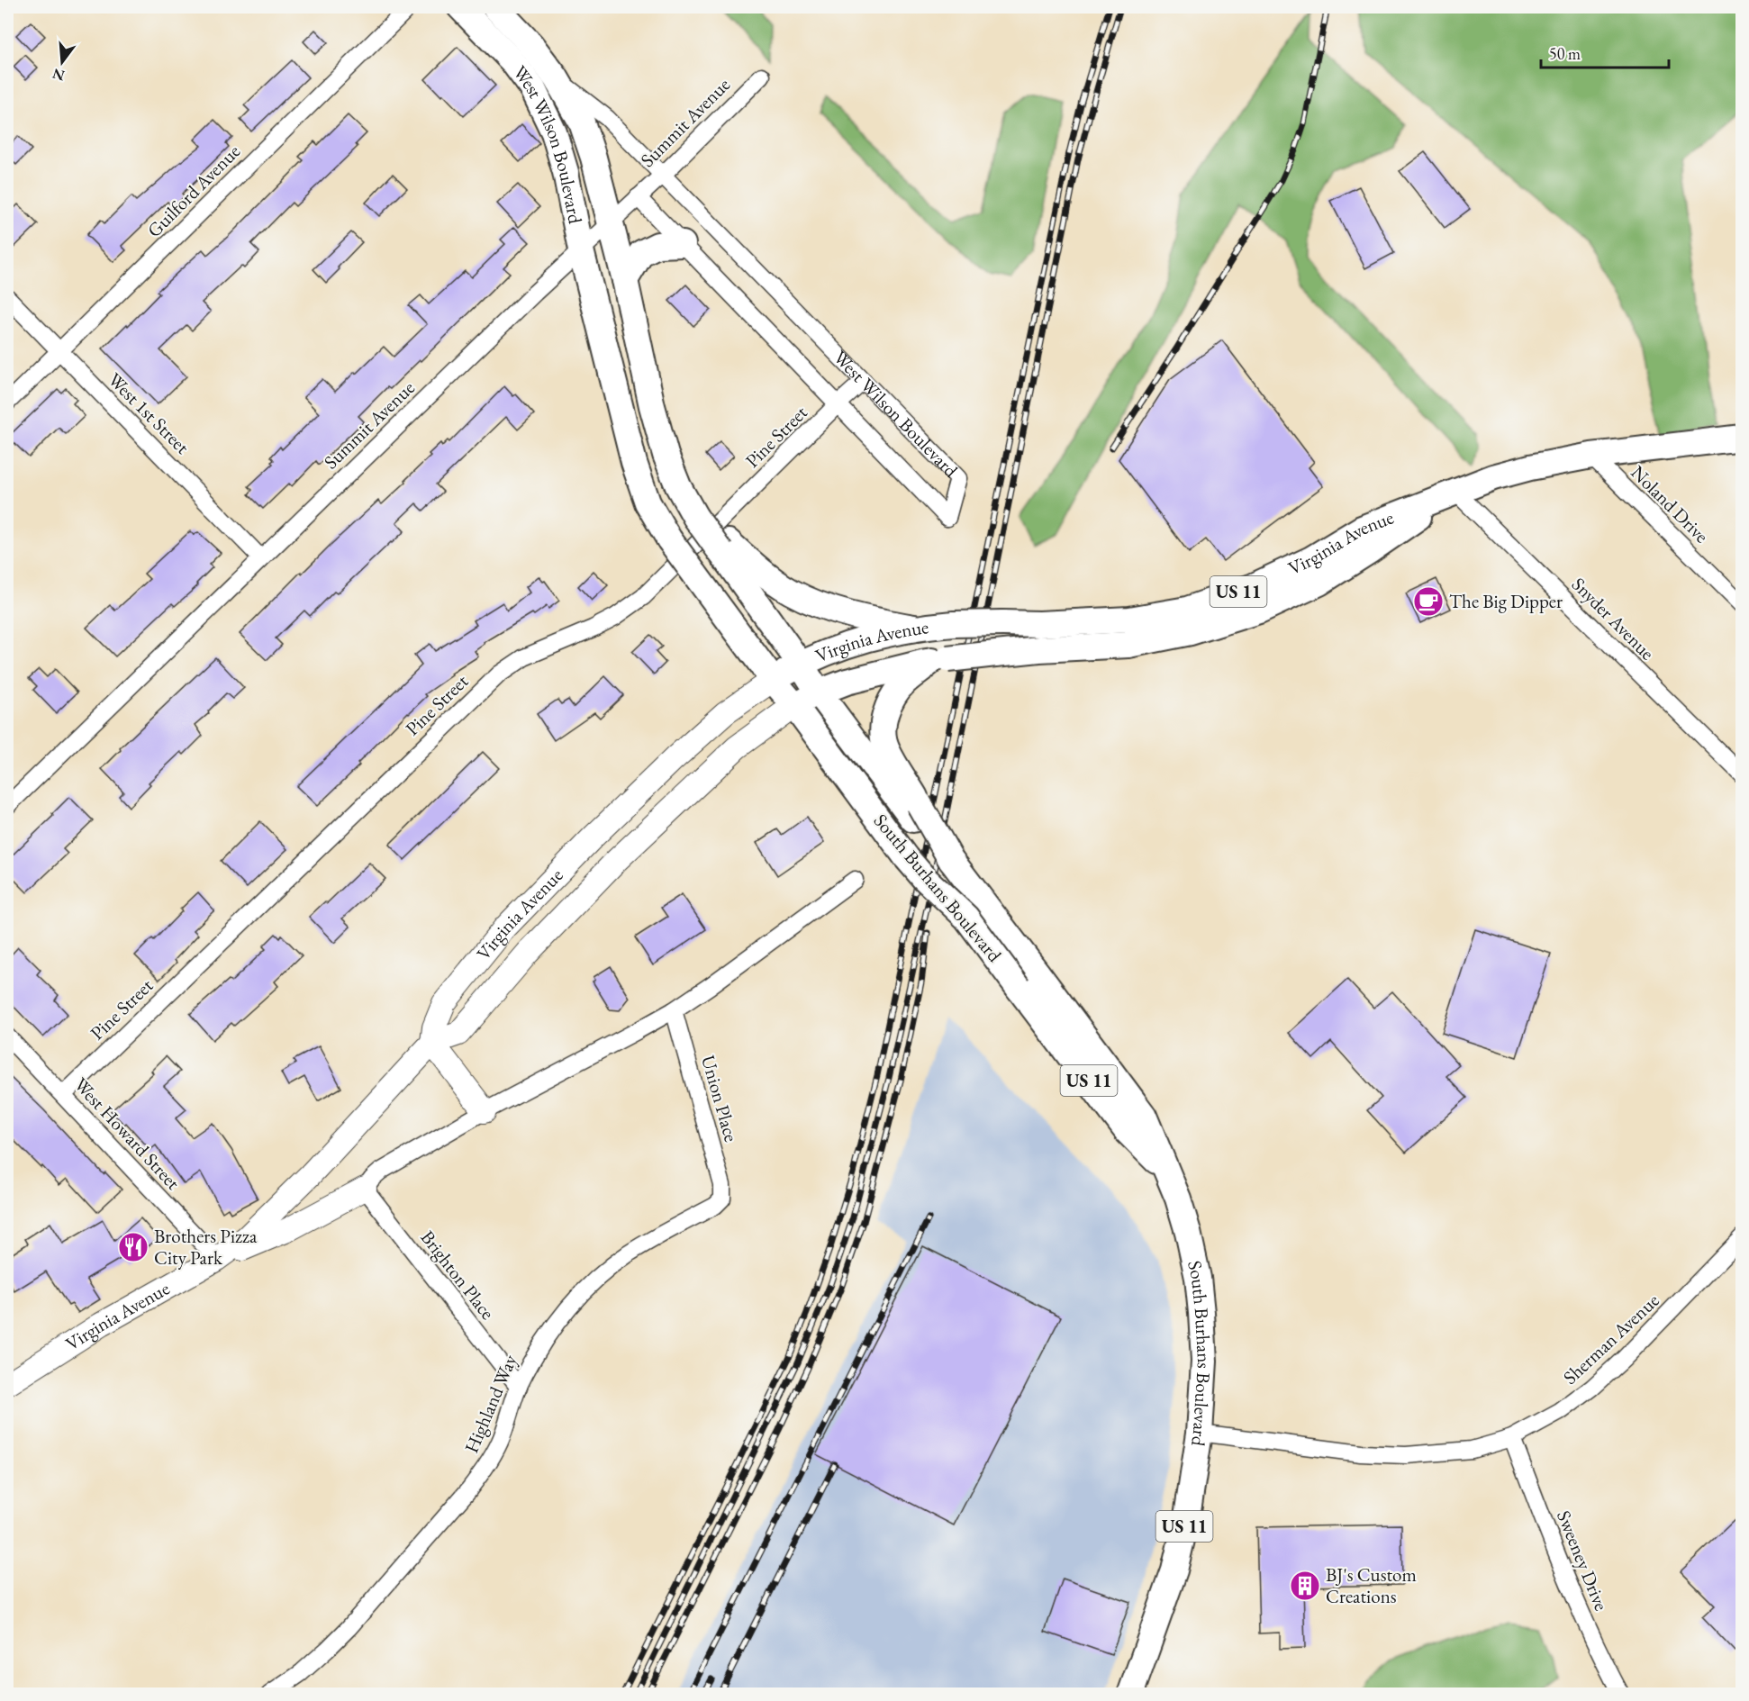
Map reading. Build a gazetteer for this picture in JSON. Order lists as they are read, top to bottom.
{
  "streets": {
    "main road": [
      "West Wilson Boulevard",
      "Virginia Avenue",
      "US 11",
      "South Burhans Boulevard"
    ],
    "street": [
      "Summit Avenue",
      "Guilford Avenue",
      "West 1st Street",
      "Pine Street",
      "Noland Drive",
      "Snyder Avenue",
      "Union Place",
      "West Howard Street",
      "Brighton Place",
      "Sherman Avenue",
      "Highland Way",
      "Sweeney Drive"
    ]
  },
  "crossings": [
    ["Summit Avenue", "West Wilson Boulevard"],
    ["Summit Avenue", "West 1st Street"],
    ["West Wilson Boulevard", "Pine Street"],
    ["West Wilson Boulevard", "Virginia Avenue"],
    ["West Wilson Boulevard", "South Burhans Boulevard"],
    ["Guilford Avenue", "West 1st Street"],
    ["Pine Street", "West Howard Street"],
    ["Noland Drive", "Virginia Avenue"],
    ["Virginia Avenue", "Snyder Avenue"],
    ["Virginia Avenue", "South Burhans Boulevard"],
    ["Virginia Avenue", "West Howard Street"],
    ["South Burhans Boulevard", "Sherman Avenue"],
    ["Union Place", "Highland Way"],
    ["Brighton Place", "Highland Way"],
    ["Sherman Avenue", "Sweeney Drive"]
  ],
  "places": {
    "cafe": ["The Big Dipper"],
    "restaurant": ["Brothers Pizza City Park"],
    "building": ["BJ's Custom Creations"]
  },
  "scale_bar": "50 m",
  "north": "bottom"
}
